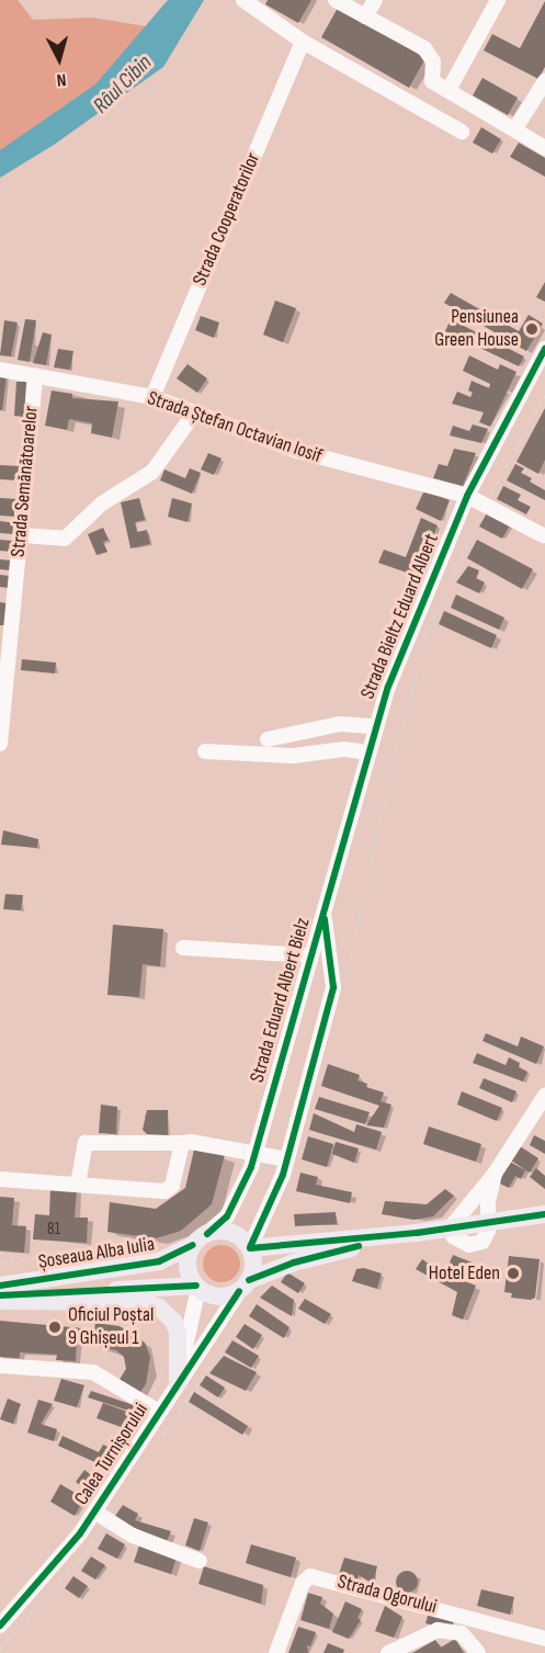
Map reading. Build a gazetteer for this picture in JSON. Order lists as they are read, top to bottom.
{
  "streets": {
    "main road": ["Șoseaua Alba Iulia"],
    "street": [
      "Strada Cooperatorilor",
      "Strada Ștefan Octavian Iosif",
      "Strada Semănătoarelor",
      "Strada Bieltz Eduard Albert",
      "Strada Eduard Albert Bielz",
      "Calea Turnișorului",
      "Strada Ogorului"
    ]
  },
  "crossings": [
    ["Strada Cooperatorilor", "Strada Ștefan Octavian Iosif"],
    ["Strada Ștefan Octavian Iosif", "Strada Semănătoarelor"],
    ["Strada Ștefan Octavian Iosif", "Strada Bieltz Eduard Albert"],
    ["Strada Bieltz Eduard Albert", "Strada Eduard Albert Bielz"],
    ["Strada Eduard Albert Bielz", "Șoseaua Alba Iulia"],
    ["Strada Eduard Albert Bielz", "Calea Turnișorului"],
    ["Șoseaua Alba Iulia", "Calea Turnișorului"]
  ],
  "water": ["Râul Cibin"],
  "places": ["Pensiunea Green House", "Hotel Eden", "Oficiul Poștal 9 Ghișeul 1"],
  "house_numbers": ["81"],
  "north": "bottom"
}
